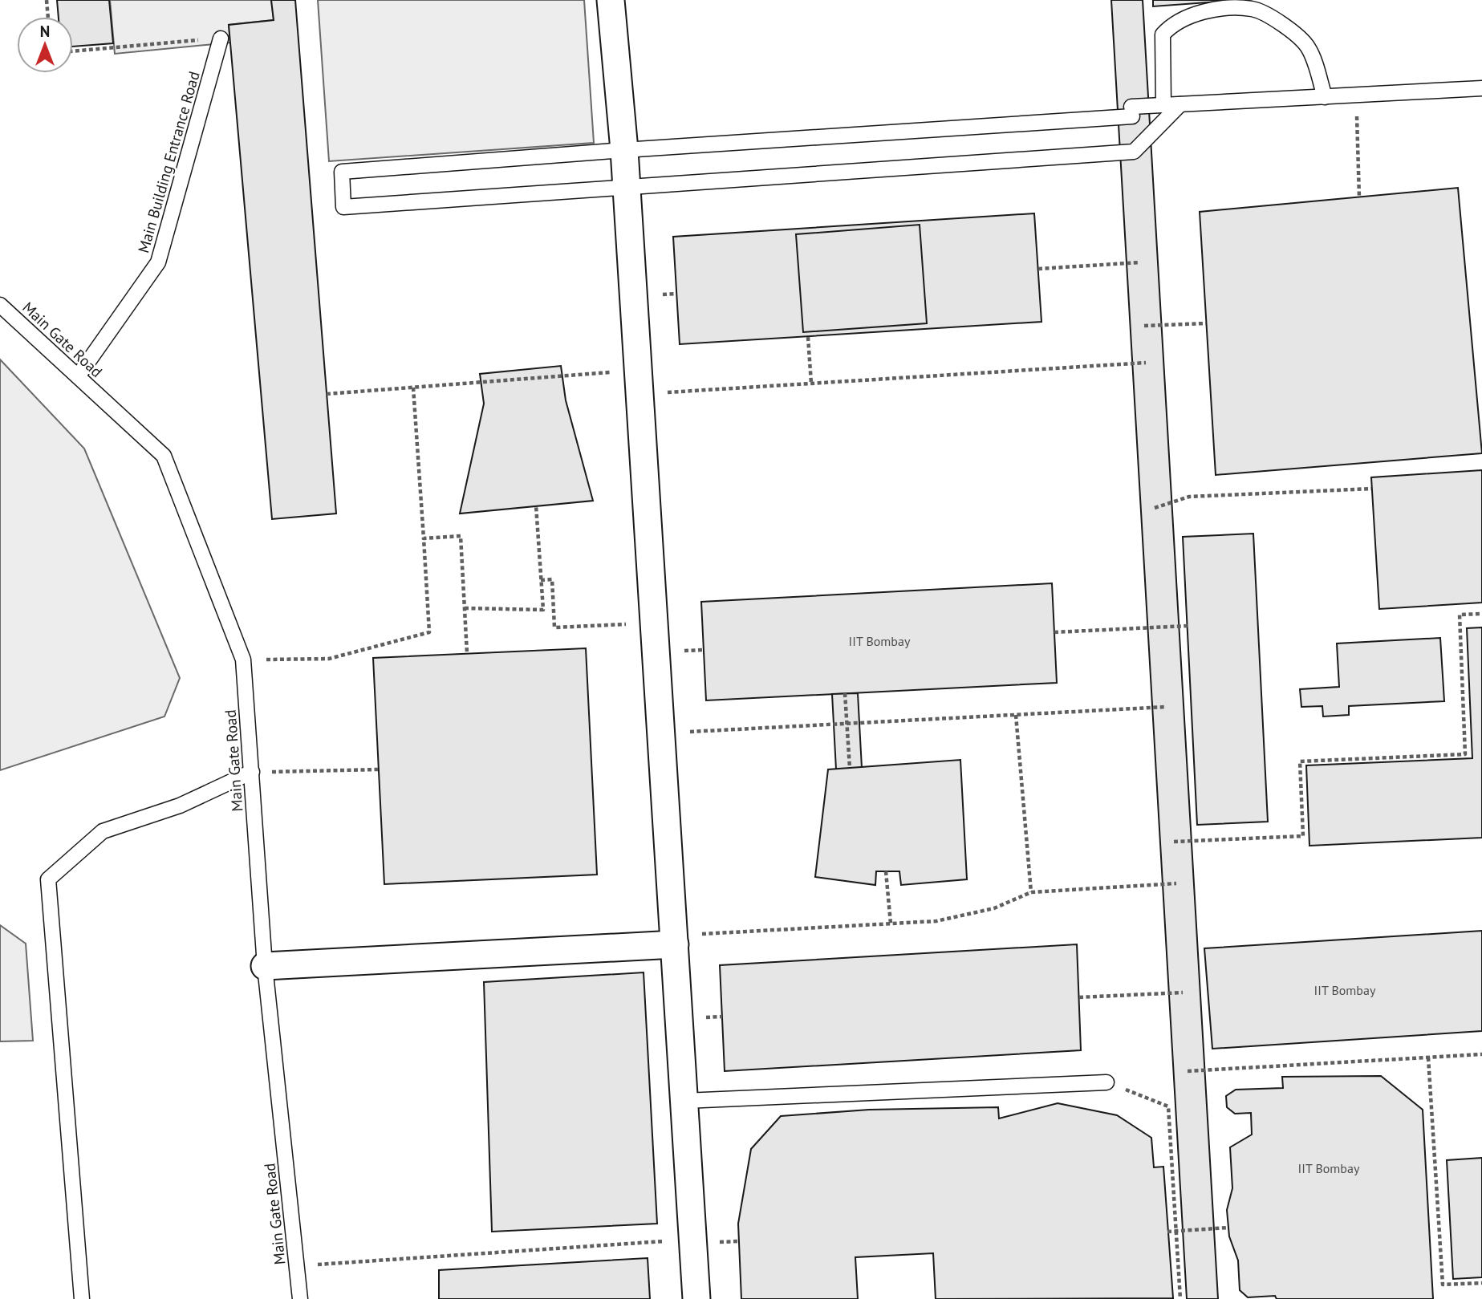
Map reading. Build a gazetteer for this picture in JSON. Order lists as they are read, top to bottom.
{
  "streets": {
    "lane": ["Main Building Entrance Road", "Main Gate Road"]
  },
  "crossings": [
    ["Main Building Entrance Road", "Main Gate Road"]
  ],
  "house_numbers": ["IIT Bombay", "IIT Bombay", "IIT Bombay"],
  "north": "top"
}
